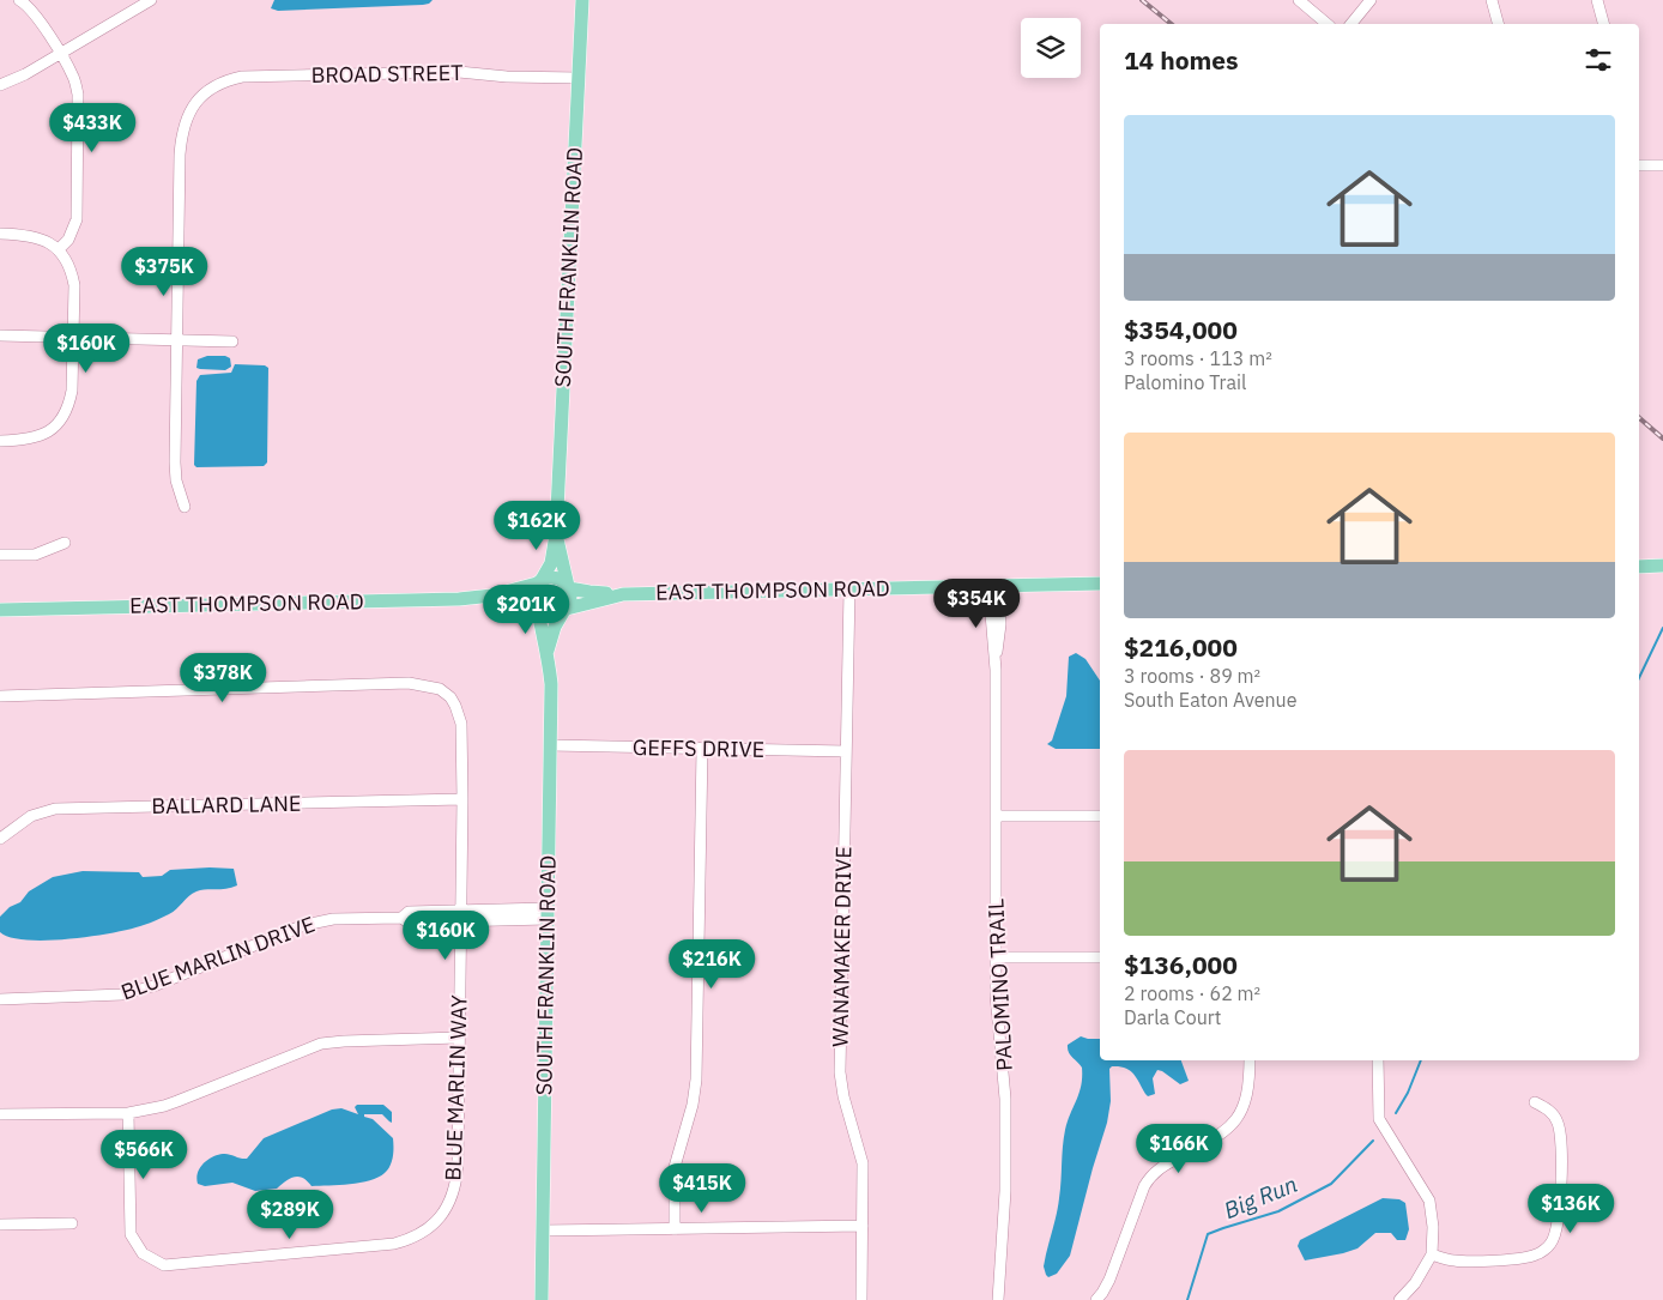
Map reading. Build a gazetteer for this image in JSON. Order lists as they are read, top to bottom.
{
  "streets": {
    "main road": ["SOUTH FRANKLIN ROAD", "EAST THOMPSON ROAD"],
    "street": [
      "BROAD STREET",
      "GEFFS DRIVE",
      "BALLARD LANE",
      "WANAMAKER DRIVE",
      "BLUE MARLIN DRIVE",
      "PALOMINO TRAIL",
      "BLUE MARLIN WAY"
    ]
  },
  "crossings": [
    ["BROAD STREET", "SOUTH FRANKLIN ROAD"],
    ["SOUTH FRANKLIN ROAD", "EAST THOMPSON ROAD"],
    ["SOUTH FRANKLIN ROAD", "GEFFS DRIVE"],
    ["SOUTH FRANKLIN ROAD", "BLUE MARLIN DRIVE"],
    ["EAST THOMPSON ROAD", "WANAMAKER DRIVE"],
    ["EAST THOMPSON ROAD", "PALOMINO TRAIL"],
    ["GEFFS DRIVE", "WANAMAKER DRIVE"],
    ["BALLARD LANE", "BLUE MARLIN WAY"],
    ["BLUE MARLIN DRIVE", "BLUE MARLIN WAY"]
  ],
  "water": ["Big Run"],
  "page": {
    "heading": "14 homes",
    "list": [
      {
        "name": "$354,000",
        "note": "3 rooms · 113 m² · Palomino Trail"
      },
      {
        "name": "$216,000",
        "note": "3 rooms · 89 m² · South Eaton Avenue"
      },
      {
        "name": "$136,000",
        "note": "2 rooms · 62 m² · Darla Court"
      }
    ],
    "price": [
      "$433K",
      "$375K",
      "$160K",
      "$162K",
      "$354K",
      "$201K",
      "$378K",
      "$160K",
      "$216K",
      "$166K",
      "$566K",
      "$415K",
      "$136K",
      "$289K"
    ]
  }
}
